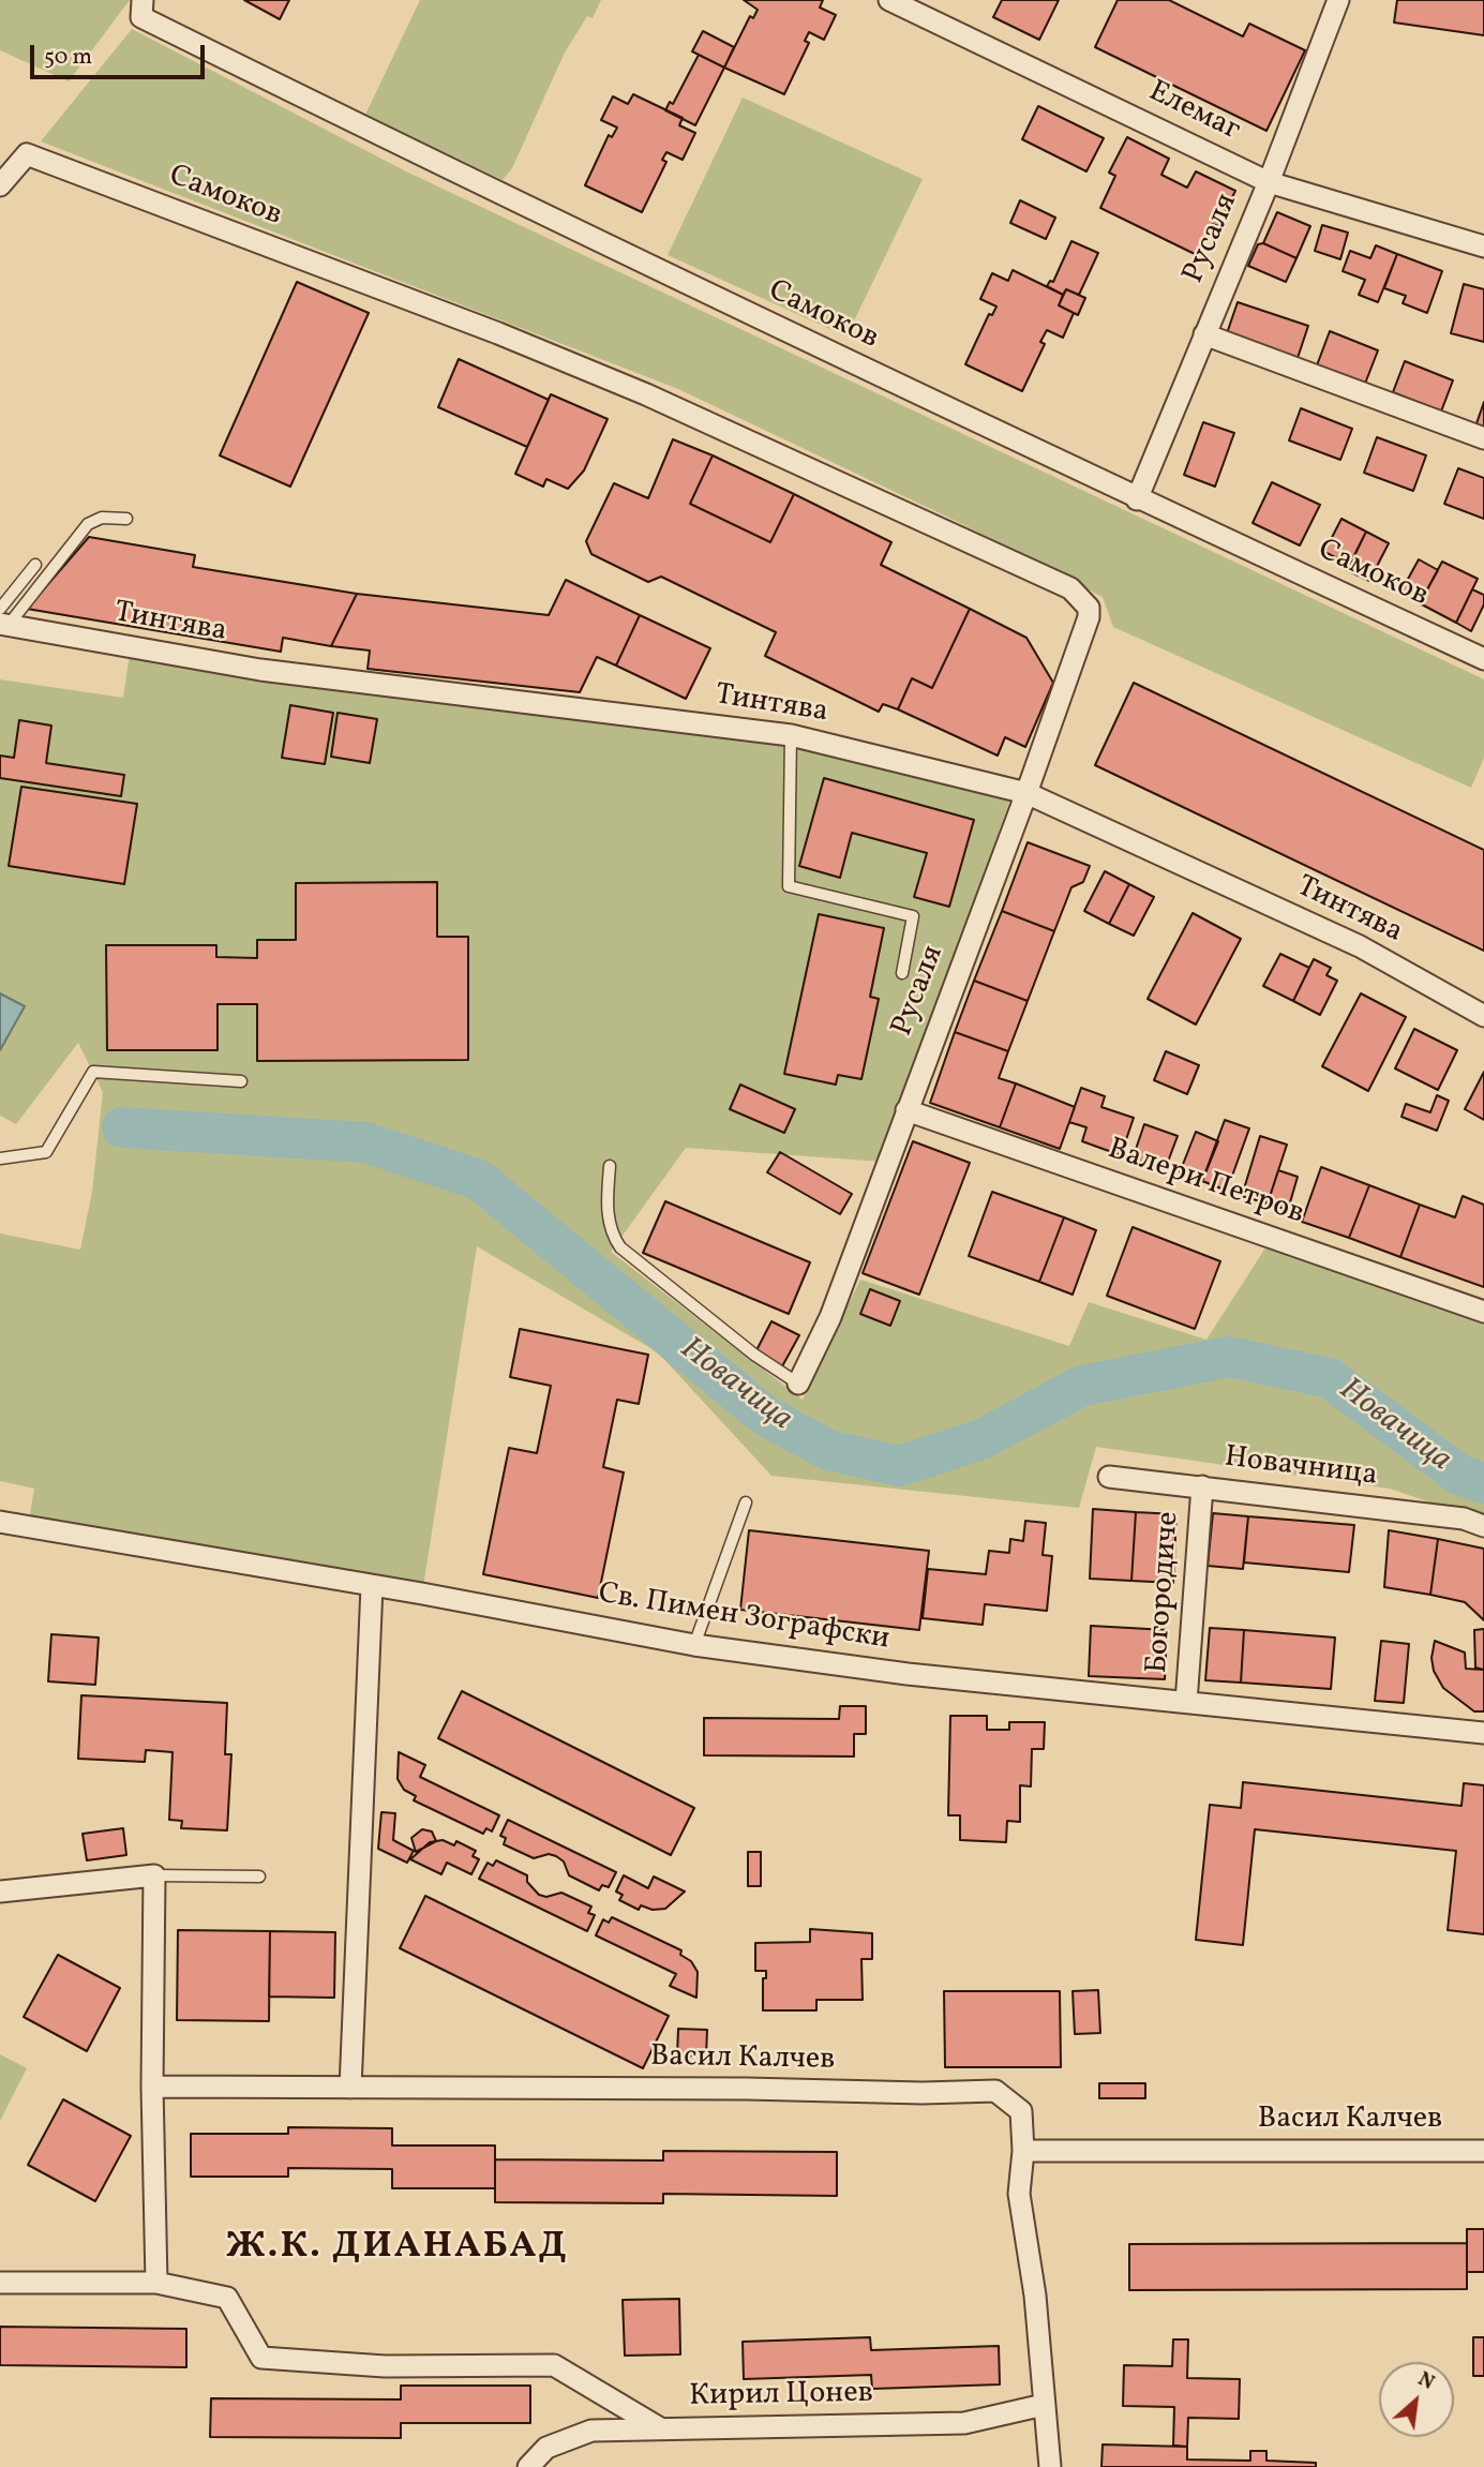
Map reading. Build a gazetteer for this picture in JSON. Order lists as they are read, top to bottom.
{
  "streets": {
    "street": [
      "Елемаг",
      "Самоков",
      "Русаля",
      "Тинтява",
      "Валери Петров",
      "Новачница",
      "Богородиче",
      "Св. Пимен Зографски",
      "Васил Калчев",
      "Кирил Цонев"
    ]
  },
  "crossings": [
    ["Елемаг", "Русаля"],
    ["Самоков", "Русаля"],
    ["Русаля", "Тинтява"],
    ["Русаля", "Валери Петров"],
    ["Новачница", "Богородиче"],
    ["Богородиче", "Св. Пимен Зографски"]
  ],
  "districts": ["Ж.К. ДИАНАБАД"],
  "water": ["Новачица"],
  "scale_bar": "50 m",
  "north": "top right"
}
